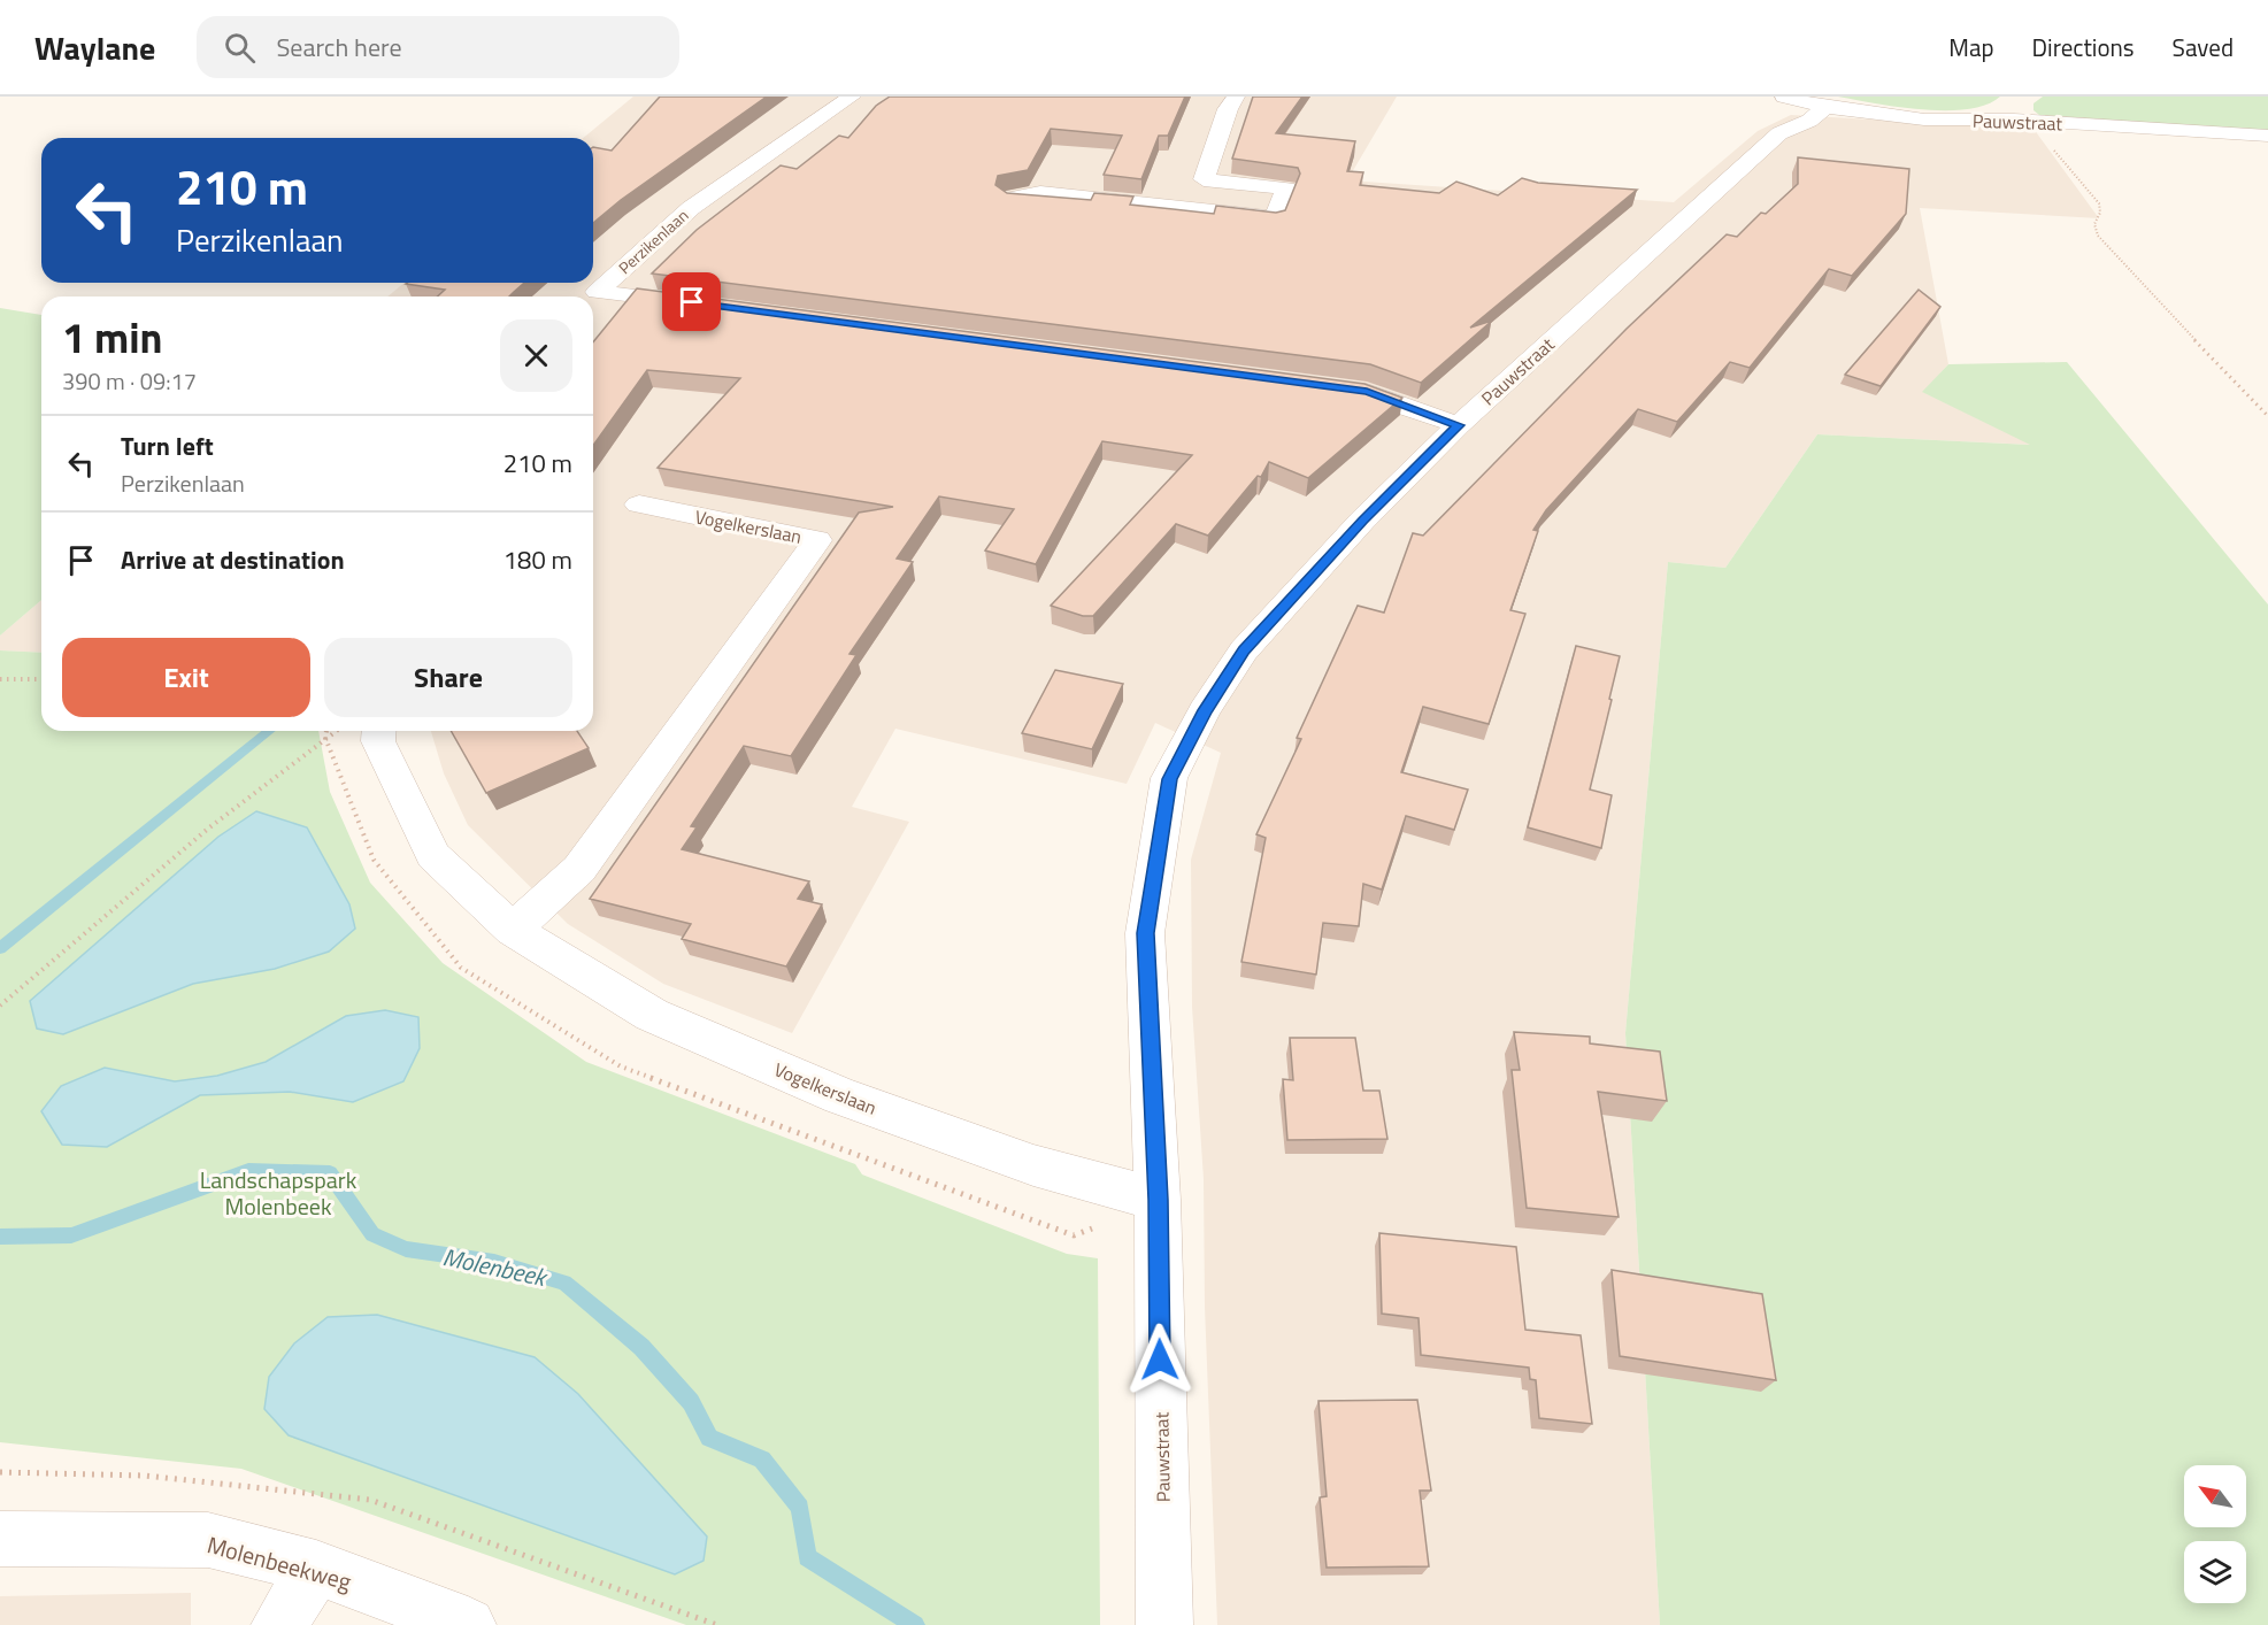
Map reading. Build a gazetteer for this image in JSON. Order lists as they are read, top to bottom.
{
  "streets": {
    "street": [
      "Pauwstraat",
      "Perzikenlaan",
      "Vogelkerslaan",
      "Molenbeekweg"
    ]
  },
  "crossings": [
    ["Pauwstraat", "Vogelkerslaan"]
  ],
  "water": ["Molenbeek"],
  "parks": ["Landschapspark Molenbeek"],
  "north": "top left",
  "page": {
    "header": "Waylane",
    "search": "Search here",
    "nav": ["Map", "Directions", "Saved"],
    "turn": ["210 m", "Perzikenlaan"],
    "heading": ["1 min", "390 m · 09:17"],
    "list": [
      {
        "name": "Turn left",
        "note": "Perzikenlaan",
        "value": "210 m"
      },
      {
        "name": "Arrive at destination",
        "value": "180 m"
      }
    ],
    "buttons": ["Exit", "Share"]
  }
}
